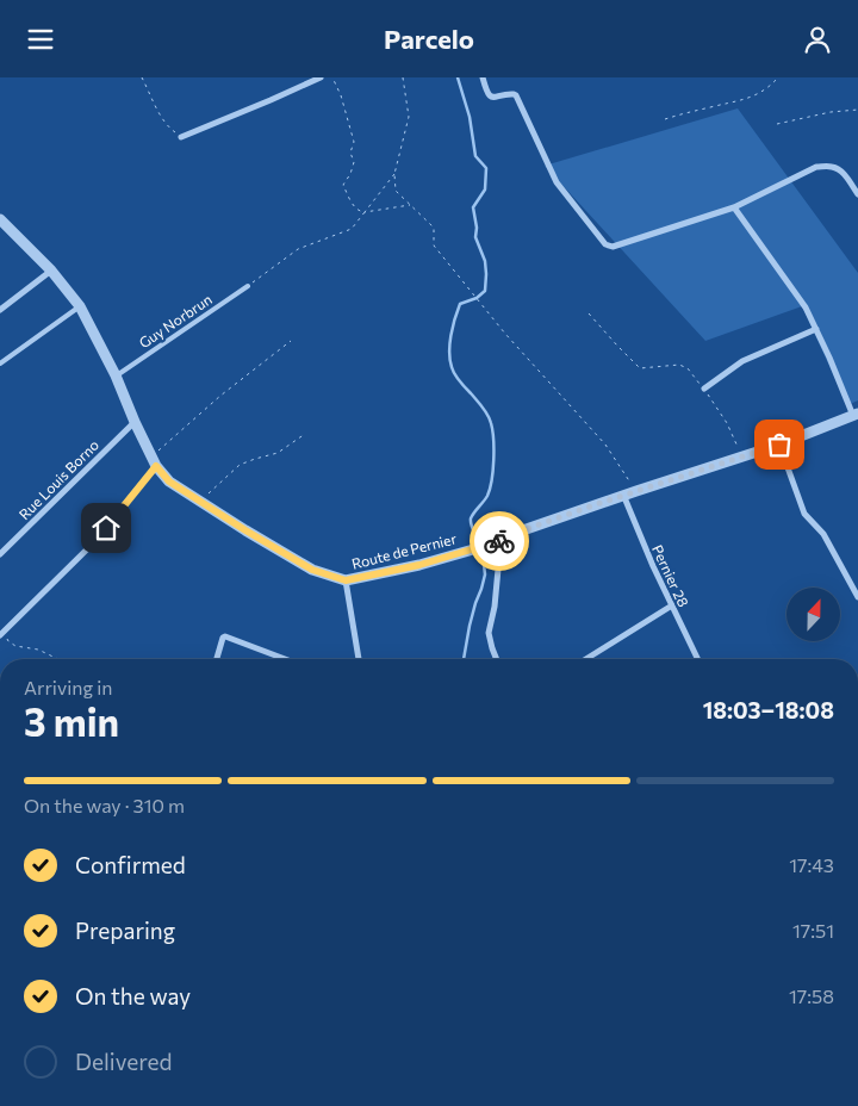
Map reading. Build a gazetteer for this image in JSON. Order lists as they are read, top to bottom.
{
  "streets": {
    "street": ["Rue Louis Borno", "Route de Pernier", "Pernier 28"],
    "lane": ["Guy Norbrun"]
  },
  "crossings": [
    ["Guy Norbrun", "Route de Pernier"],
    ["Rue Louis Borno", "Route de Pernier"],
    ["Route de Pernier", "Pernier 28"]
  ],
  "north": "top",
  "page": {
    "header": "Parcelo",
    "heading": ["3 min", "Arriving in", "18:03–18:08"],
    "bar": "On the way · 310 m",
    "list": [
      ["Confirmed", "17:43"],
      ["Preparing", "17:51"],
      ["On the way", "17:58"],
      "Delivered"
    ]
  }
}
